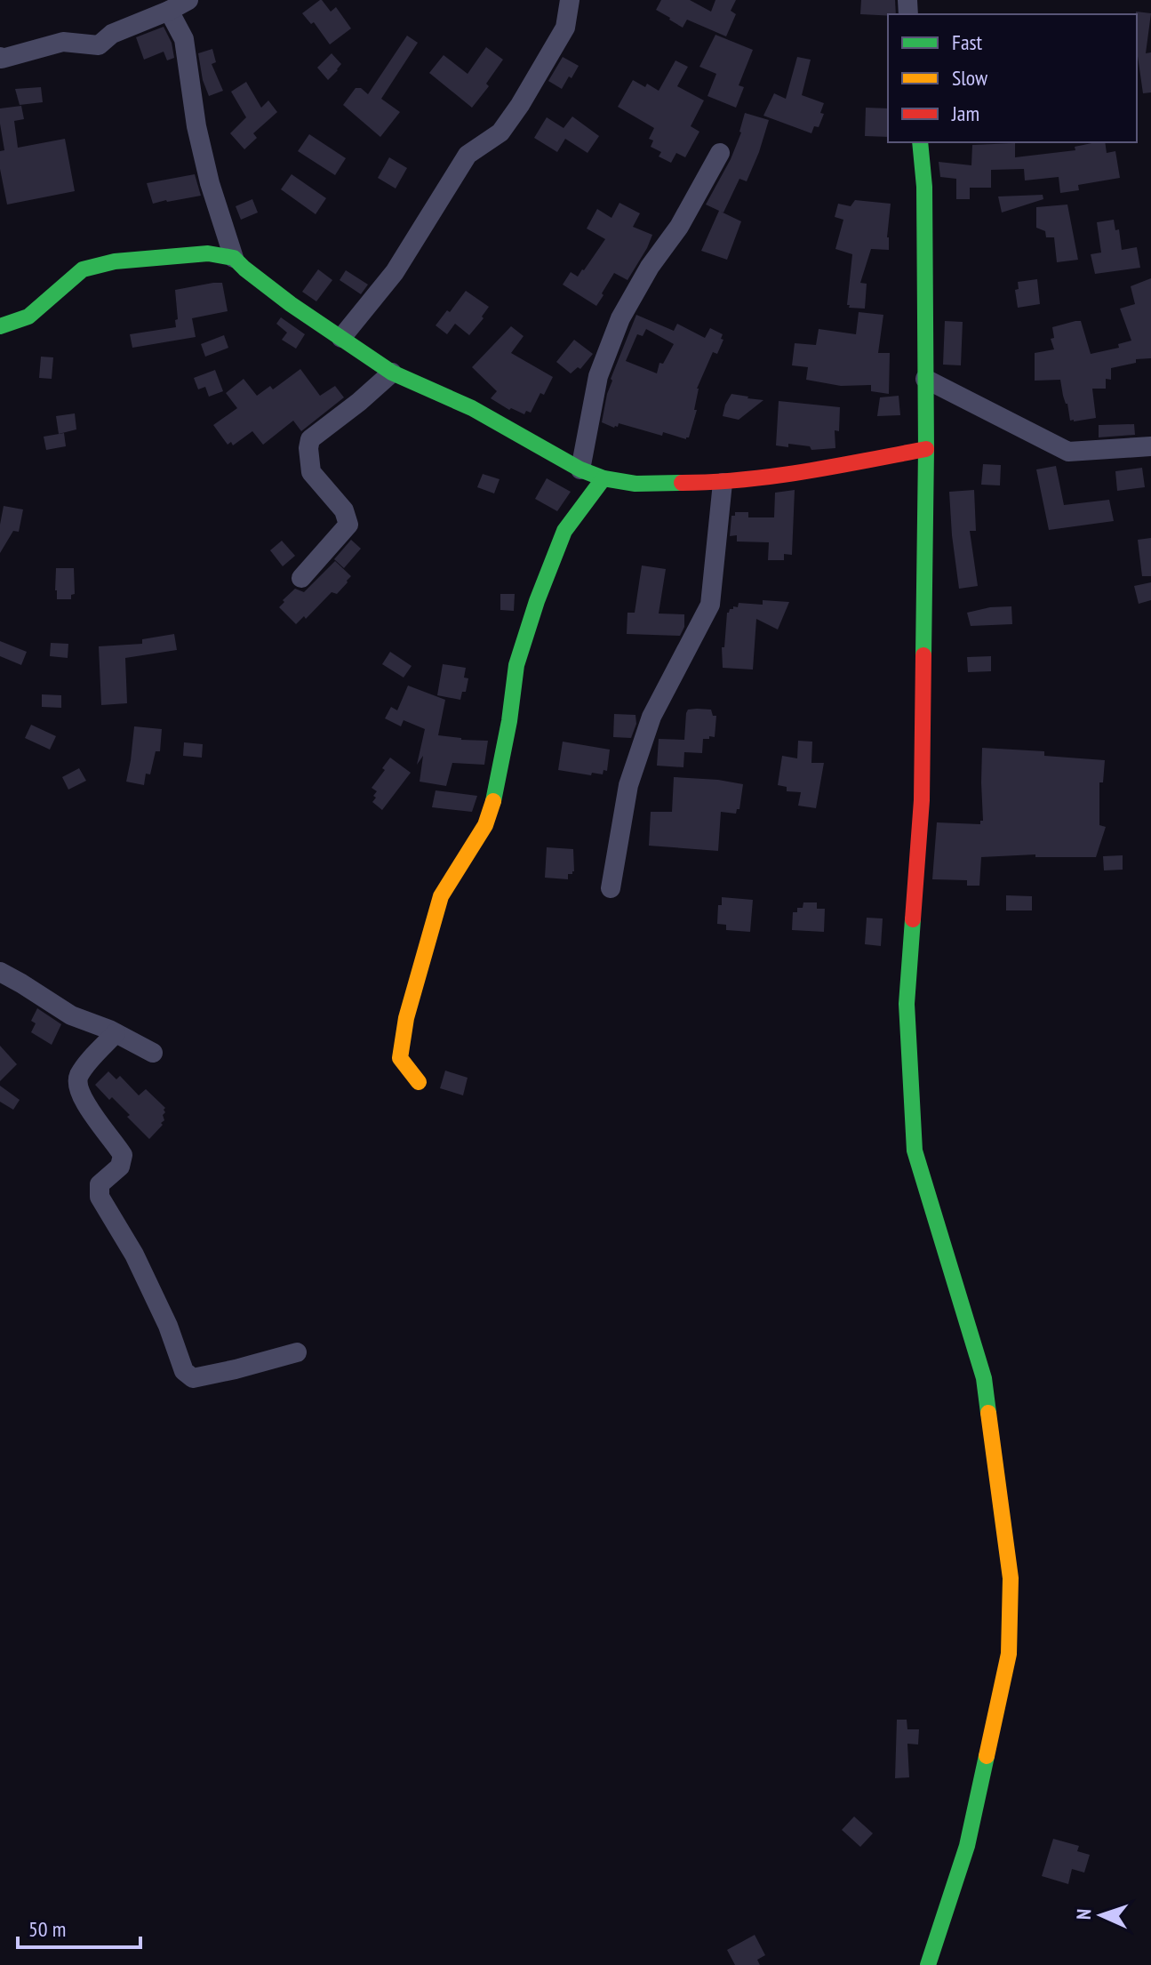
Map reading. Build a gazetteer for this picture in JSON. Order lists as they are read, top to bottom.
{
  "legend": ["Fast", "Slow", "Jam"],
  "scale_bar": "50 m",
  "north": "left"
}
